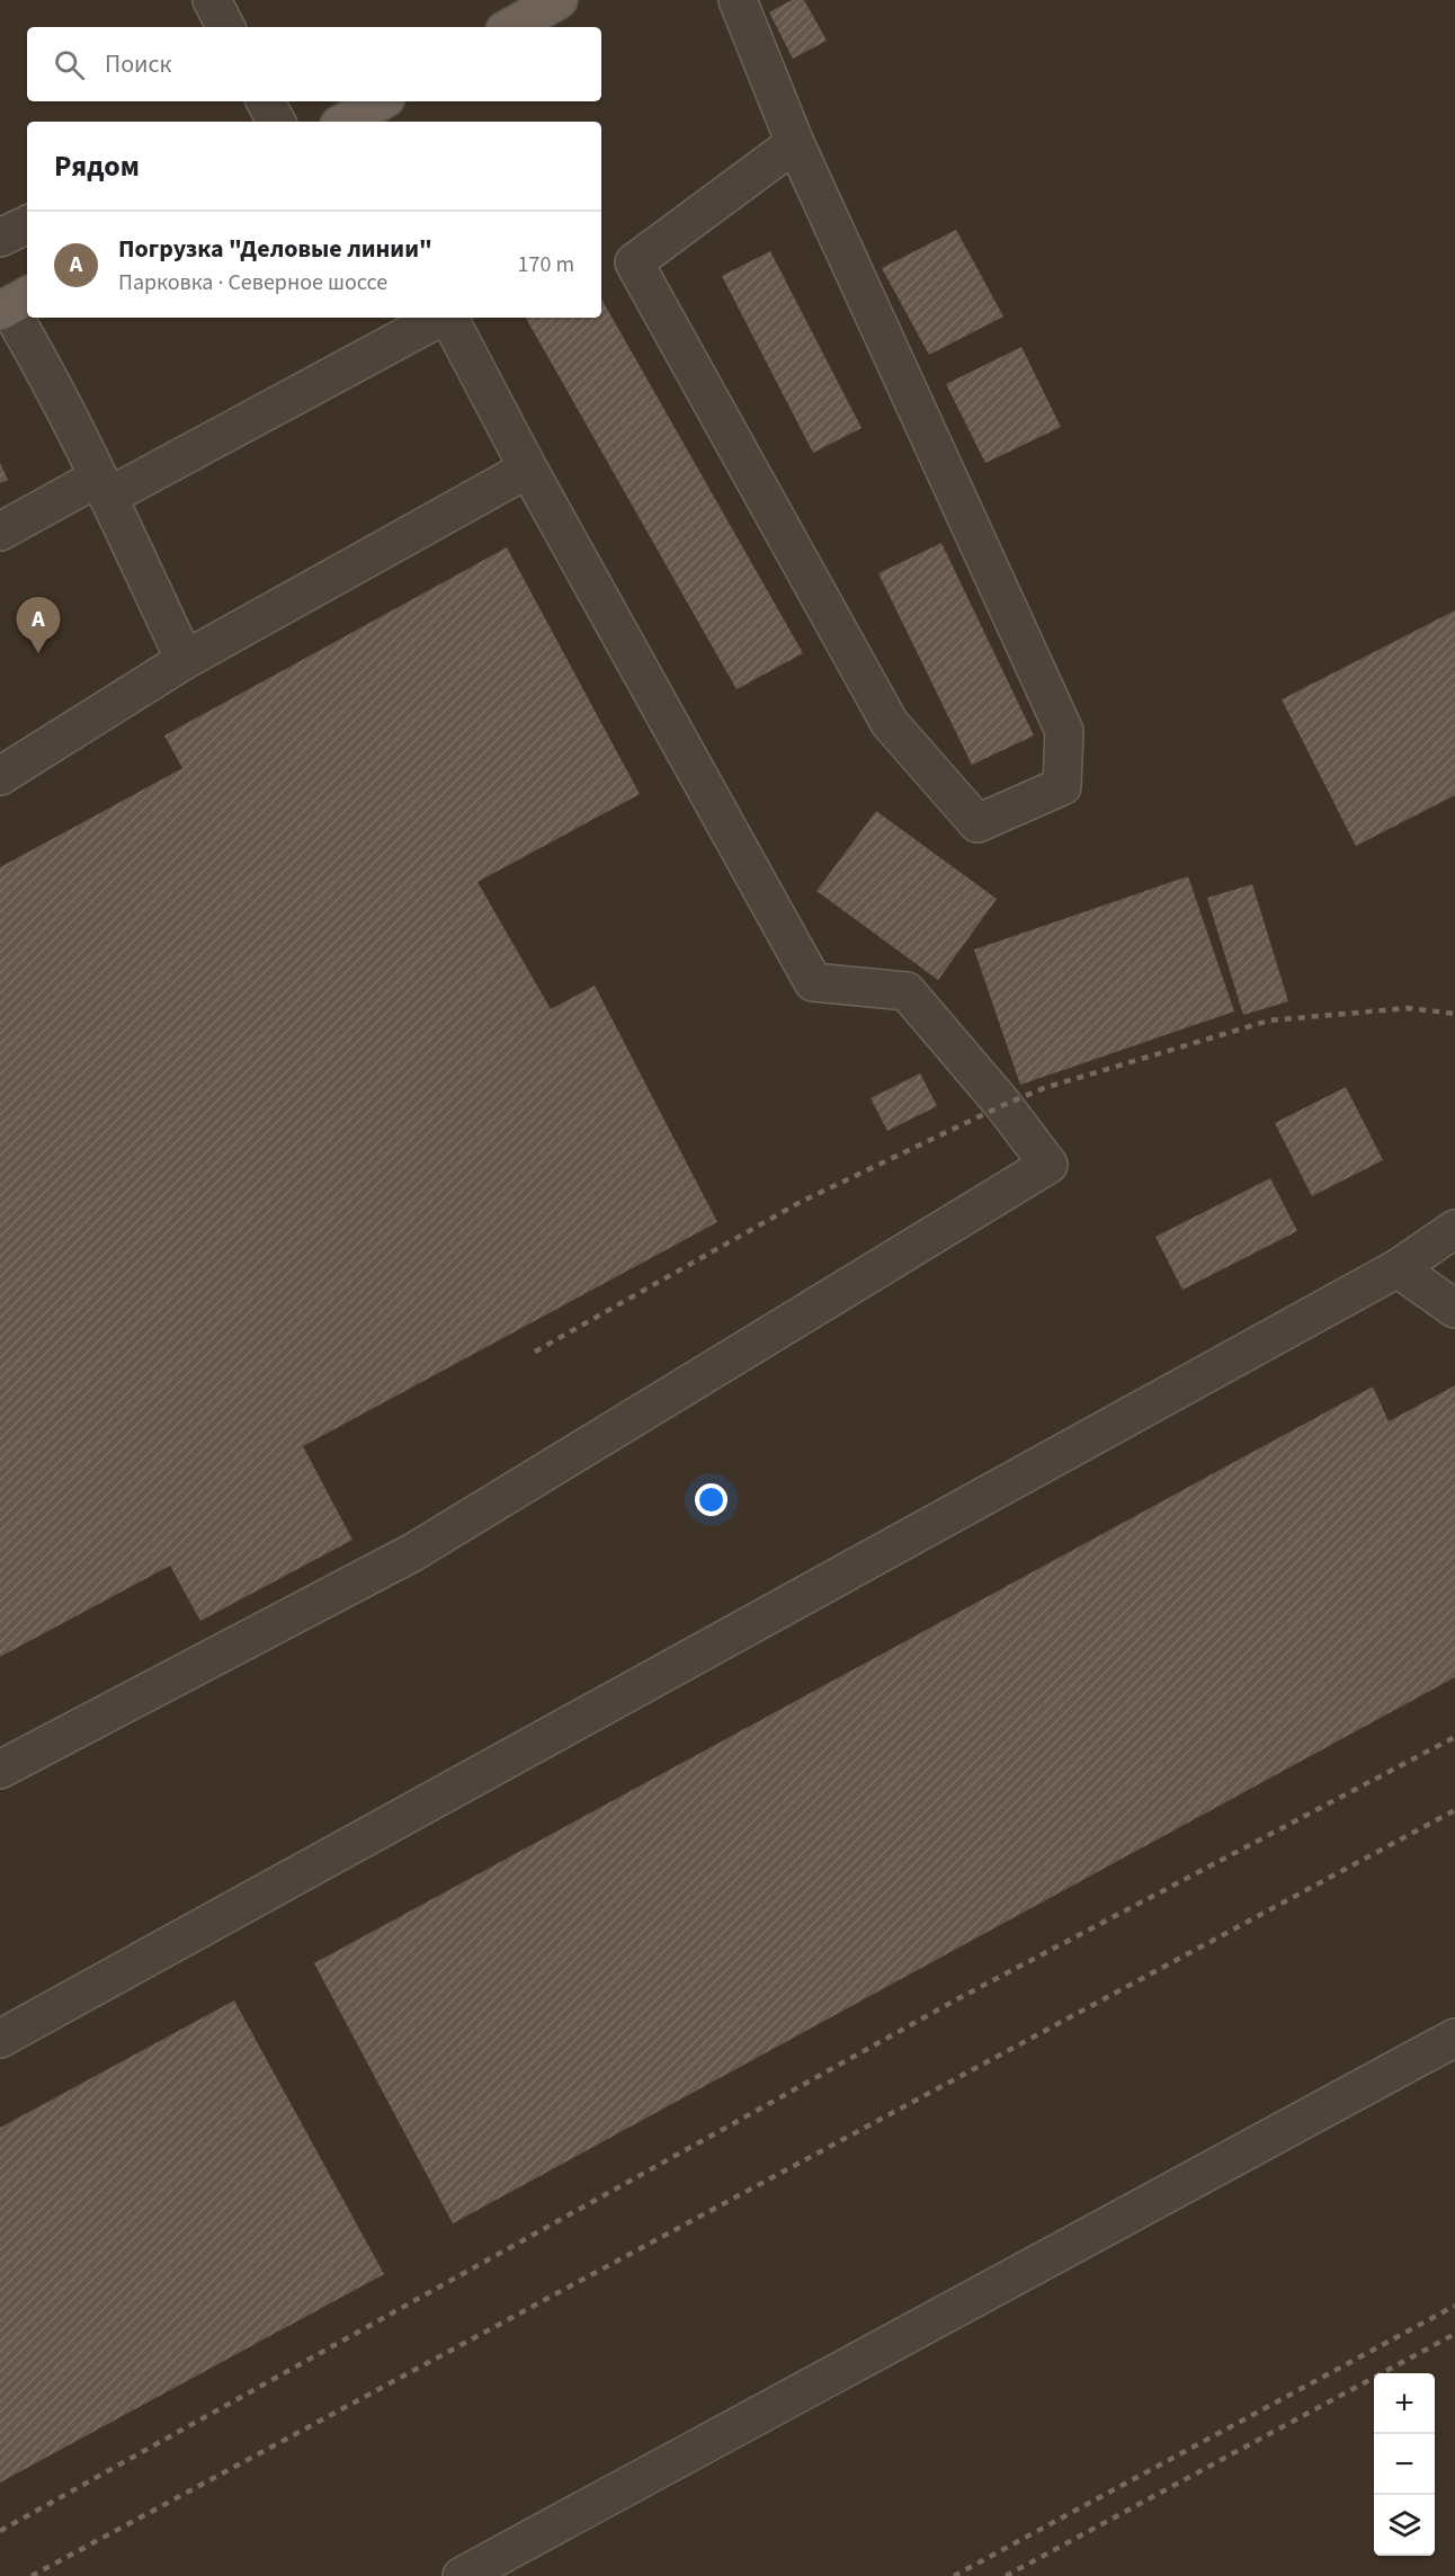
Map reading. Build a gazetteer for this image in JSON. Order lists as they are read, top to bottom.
{
  "page": {
    "search": "Поиск",
    "heading": "Рядом",
    "list": [
      {
        "mark": "A",
        "name": "Погрузка \"Деловые линии\"",
        "note": "Парковка · Северное шоссе",
        "value": "170 m"
      }
    ],
    "pins": "A",
    "map_buttons": ["+", "−"]
  }
}
